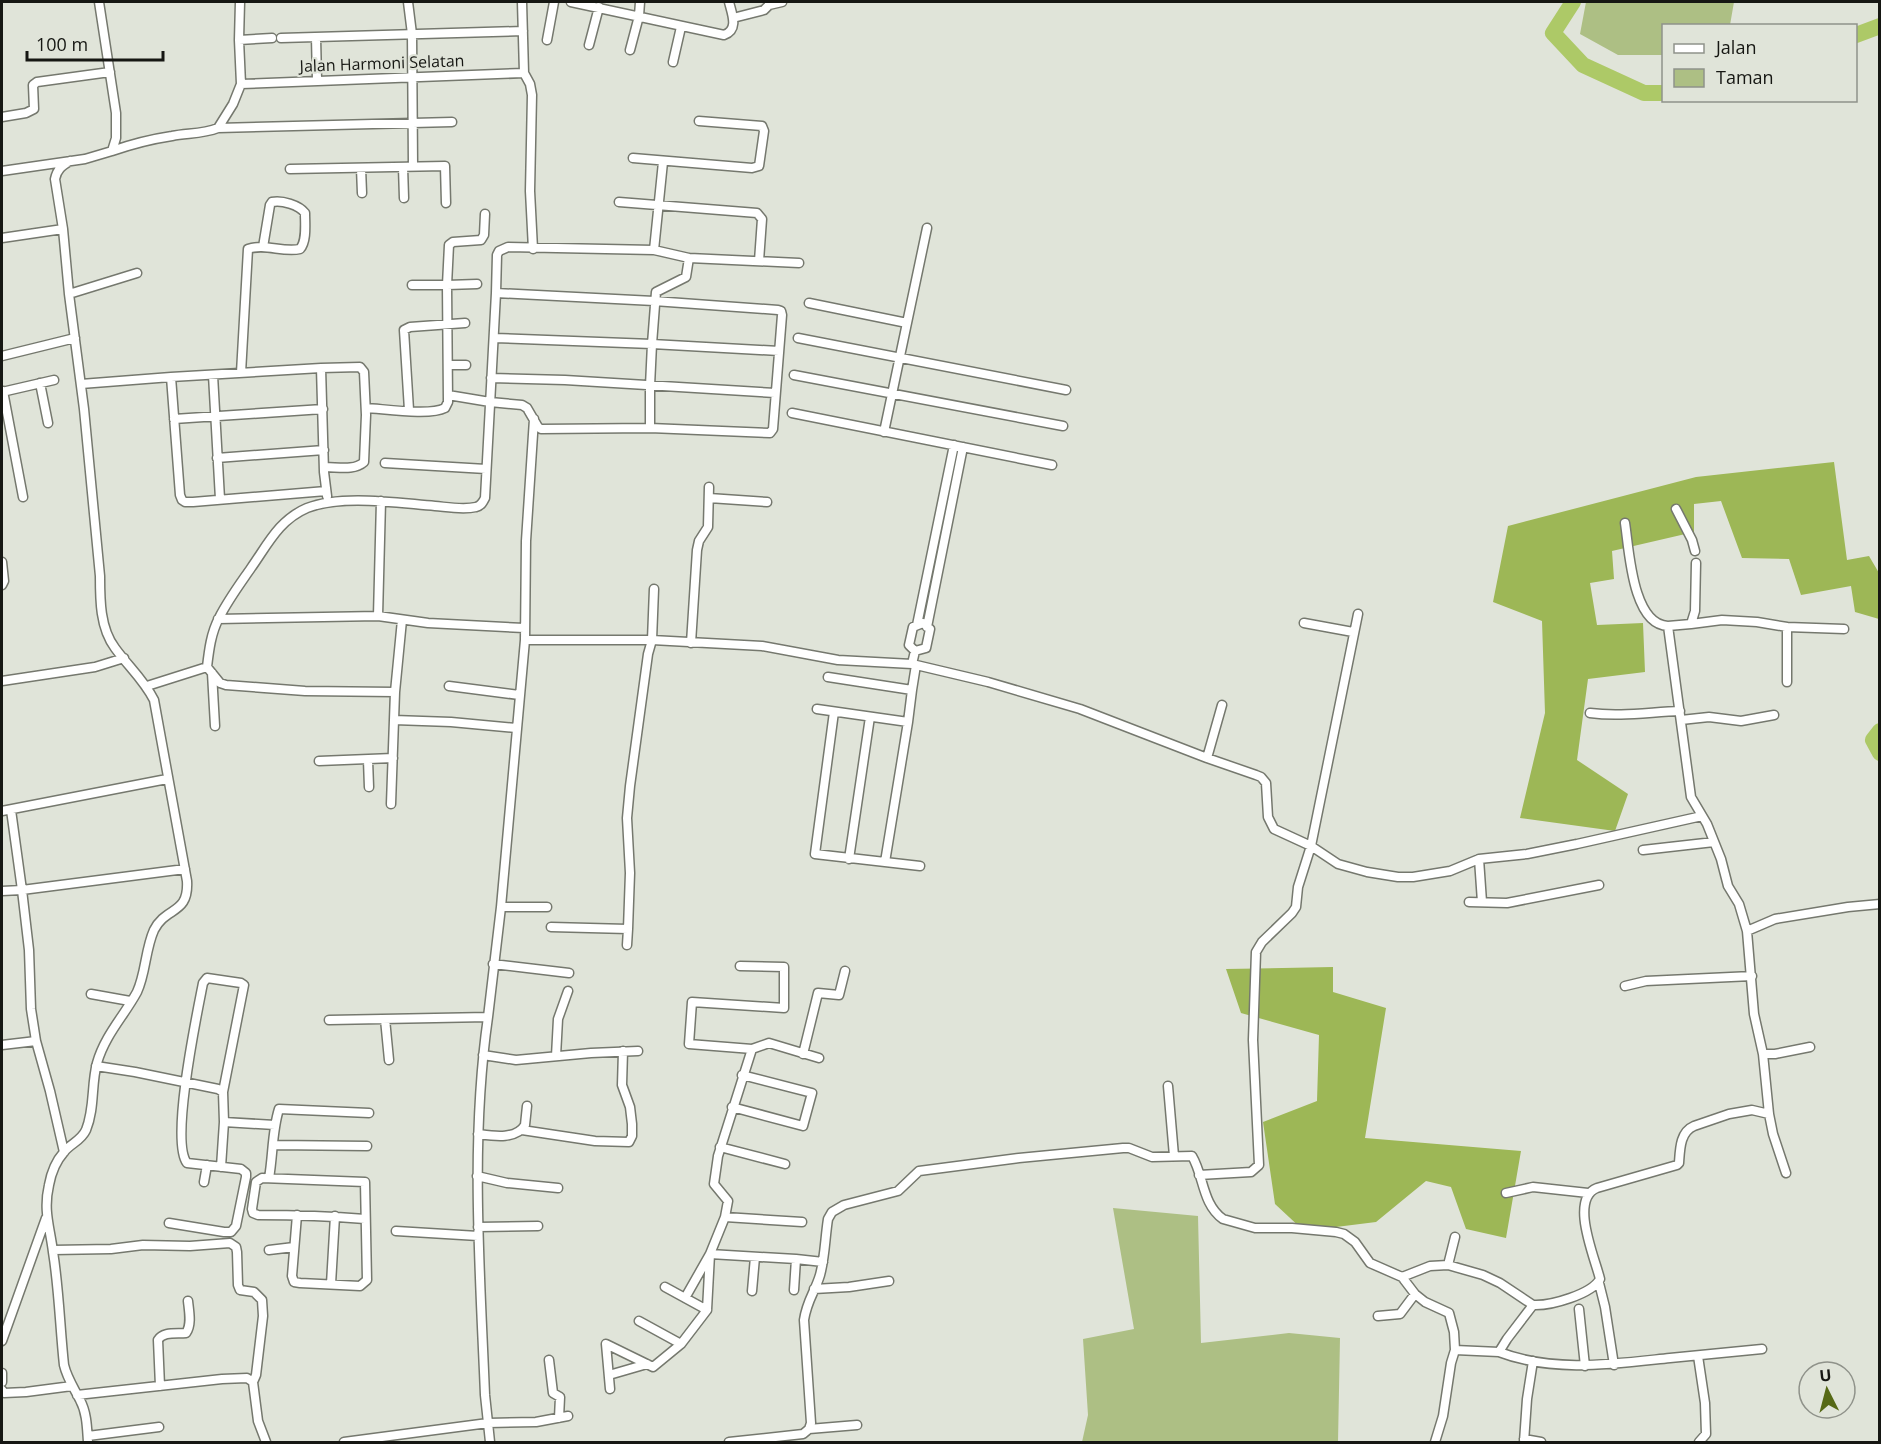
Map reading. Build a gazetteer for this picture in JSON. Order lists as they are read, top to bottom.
{
  "streets": {
    "street": ["Jalan Harmoni Selatan"]
  },
  "legend": ["Jalan", "Taman"],
  "scale_bar": "100 m",
  "north": "top"
}
